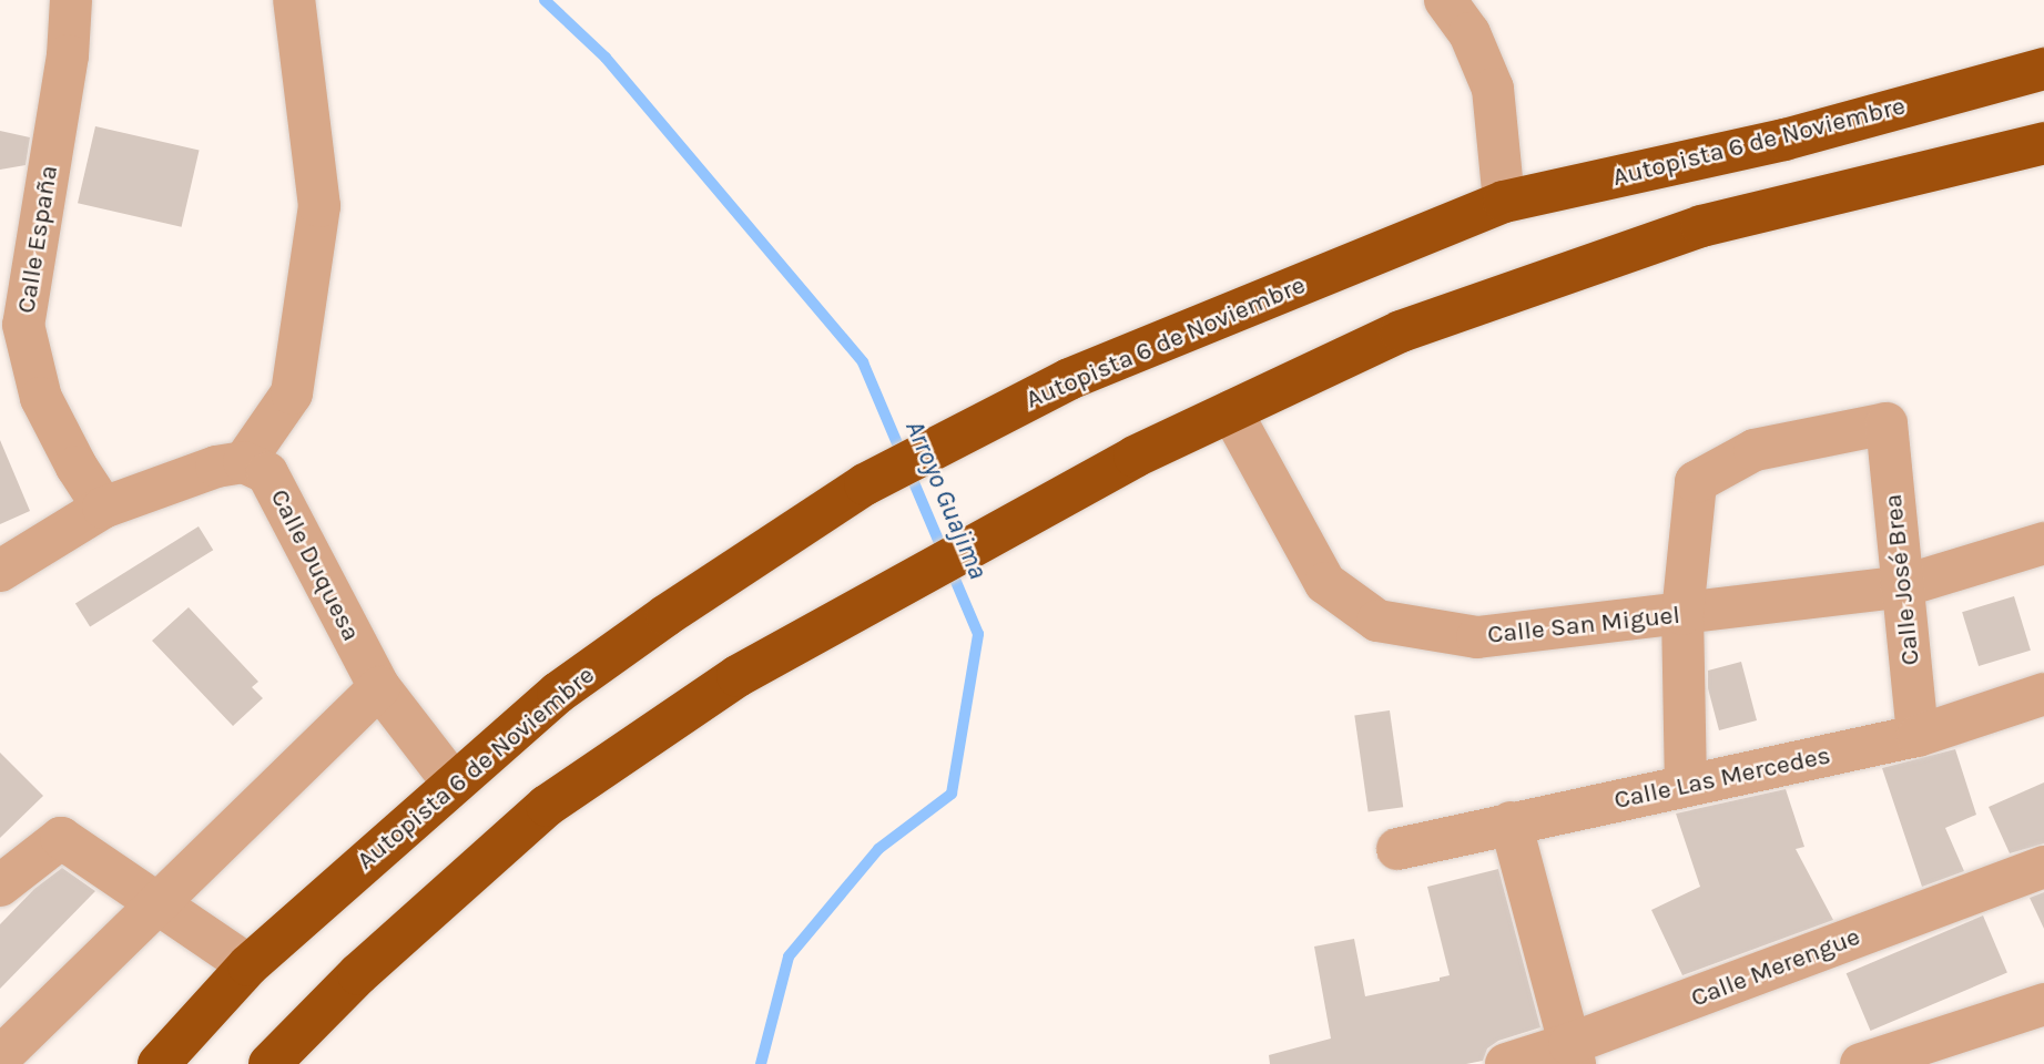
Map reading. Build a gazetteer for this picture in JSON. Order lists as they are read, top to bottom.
{
  "streets": {
    "highway": ["Autopista 6 de Noviembre"],
    "street": [
      "Calle España",
      "Calle Duquesa",
      "Calle José Brea",
      "Calle San Miguel",
      "Calle Las Mercedes",
      "Calle Merengue"
    ]
  },
  "crossings": [
    ["Autopista 6 de Noviembre", "Calle Duquesa"],
    ["Calle José Brea", "Calle San Miguel"],
    ["Calle José Brea", "Calle Las Mercedes"]
  ],
  "water": ["Arroyo Guajima"]
}
